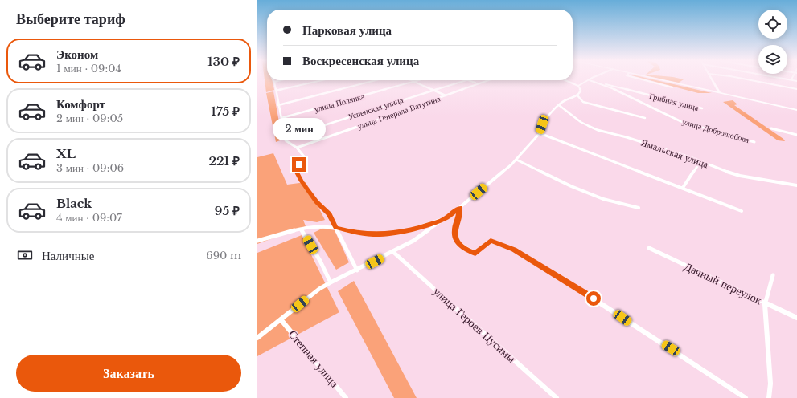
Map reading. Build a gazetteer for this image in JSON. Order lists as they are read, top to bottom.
{
  "streets": {
    "street": [
      "Грибная улица",
      "улица Полянка",
      "Успенская улица",
      "улица Генерала Ватутина",
      "улица Добролюбова",
      "Ямальская улица",
      "Дачный переулок",
      "улица Героев Цусимы",
      "Степная улица"
    ]
  },
  "crossings": [
    ["Грибная улица", "улица Добролюбова"]
  ],
  "page": {
    "heading": "Выберите тариф",
    "banner": ["Парковая улица", "Воскресенская улица"],
    "list": [
      {
        "name": "Эконом",
        "note": "1 мин · 09:04",
        "value": "130 ₽"
      },
      {
        "name": "Комфорт",
        "note": "2 мин · 09:05",
        "value": "175 ₽"
      },
      {
        "name": "XL",
        "note": "3 мин · 09:06",
        "value": "221 ₽"
      },
      {
        "name": "Black",
        "note": "4 мин · 09:07",
        "value": "95 ₽"
      }
    ],
    "bubble": "2 мин",
    "pay": ["Наличные", "690 m"],
    "buttons": "Заказать"
  }
}
